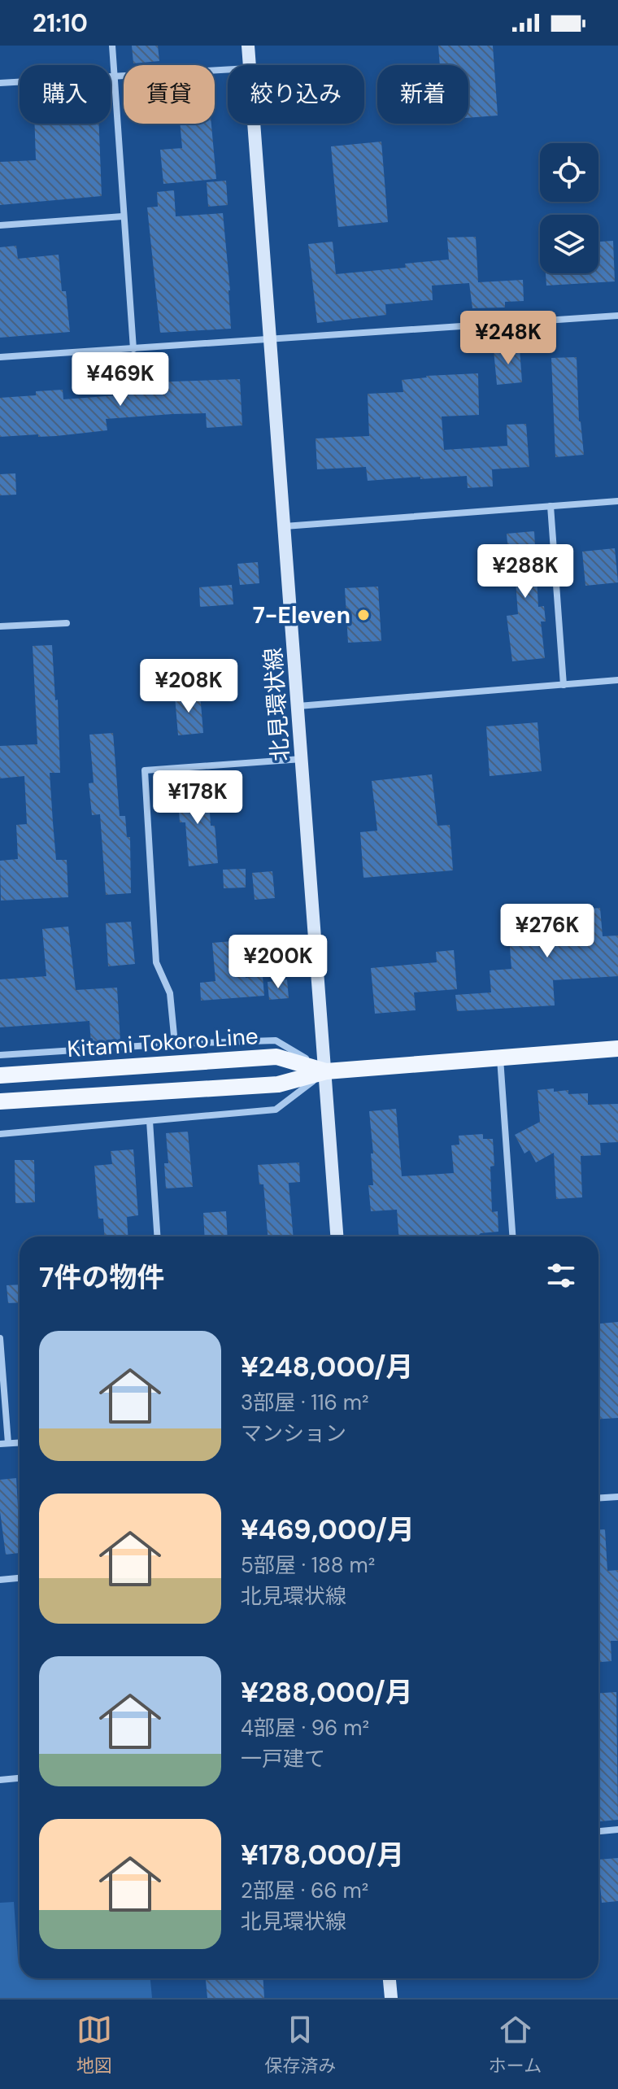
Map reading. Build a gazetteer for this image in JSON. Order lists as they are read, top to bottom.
{
  "streets": {
    "main road": ["北見環状線", "Kitami Tokoro Line"]
  },
  "crossings": [
    ["北見環状線", "Kitami Tokoro Line"]
  ],
  "places": ["7-Eleven"],
  "page": {
    "status": "21:10",
    "chip": [
      "購入",
      "賃貸",
      "絞り込み",
      "新着"
    ],
    "price": [
      "¥248K",
      "¥469K",
      "¥288K",
      "¥208K",
      "¥178K",
      "¥276K",
      "¥200K"
    ],
    "heading": "7件の物件",
    "list": [
      {
        "name": "¥248,000/月",
        "note": "3部屋 · 116 m² · マンション"
      },
      {
        "name": "¥469,000/月",
        "note": "5部屋 · 188 m² · 北見環状線"
      },
      {
        "name": "¥288,000/月",
        "note": "4部屋 · 96 m² · 一戸建て"
      },
      {
        "name": "¥178,000/月",
        "note": "2部屋 · 66 m² · 北見環状線"
      }
    ],
    "tabs": ["地図", "保存済み", "ホーム"]
  }
}
